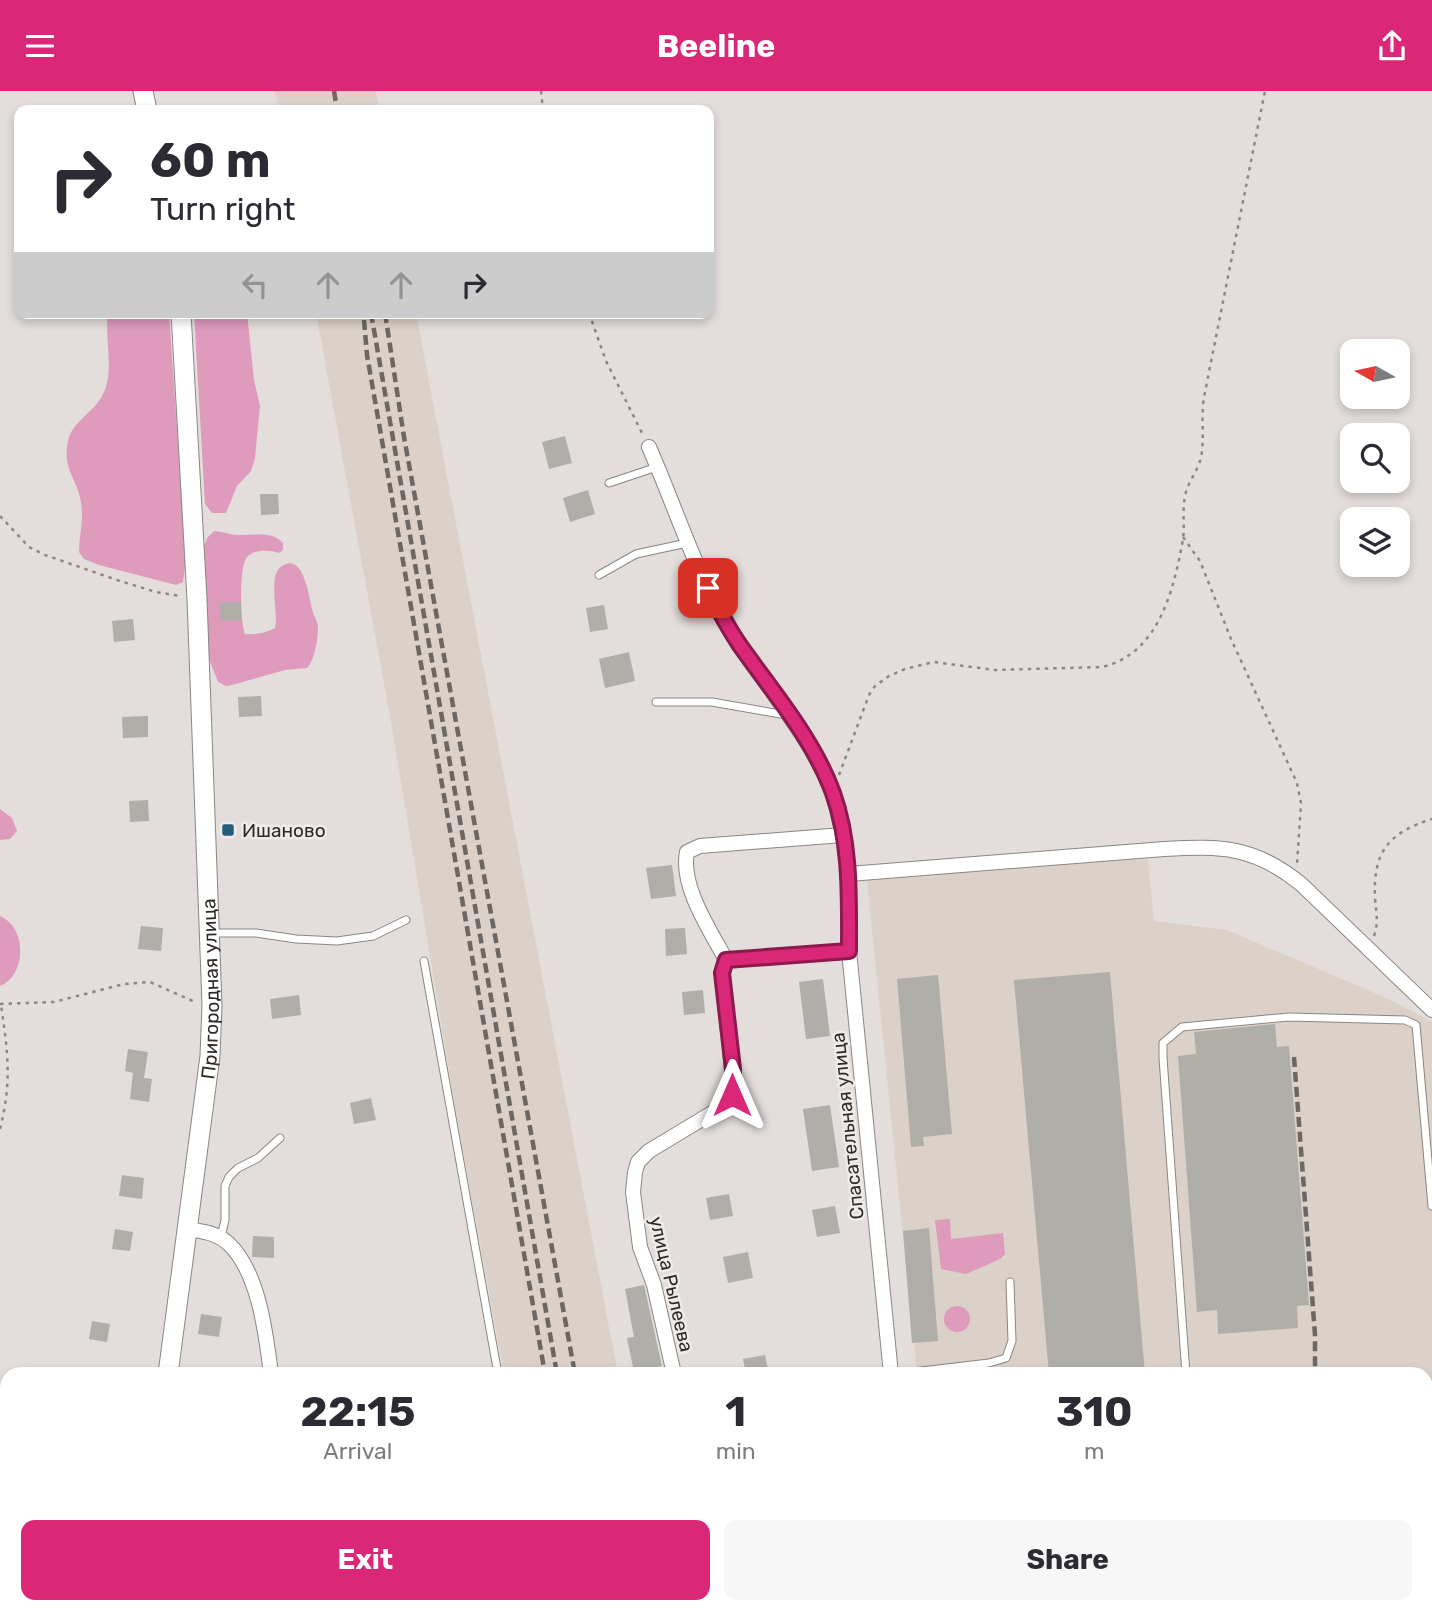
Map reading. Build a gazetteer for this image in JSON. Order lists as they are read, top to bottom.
{
  "streets": {
    "main road": ["Пригородная улица"],
    "street": ["Спасательная улица", "улица Рылеева"]
  },
  "places": {
    "transit": ["Ишаново"]
  },
  "north": "left",
  "page": {
    "header": "Beeline",
    "turn": ["60 m", "Turn right"],
    "eta": [
      "22:15",
      "Arrival",
      "1",
      "min",
      "310",
      "m"
    ],
    "buttons": ["Exit", "Share"]
  }
}
